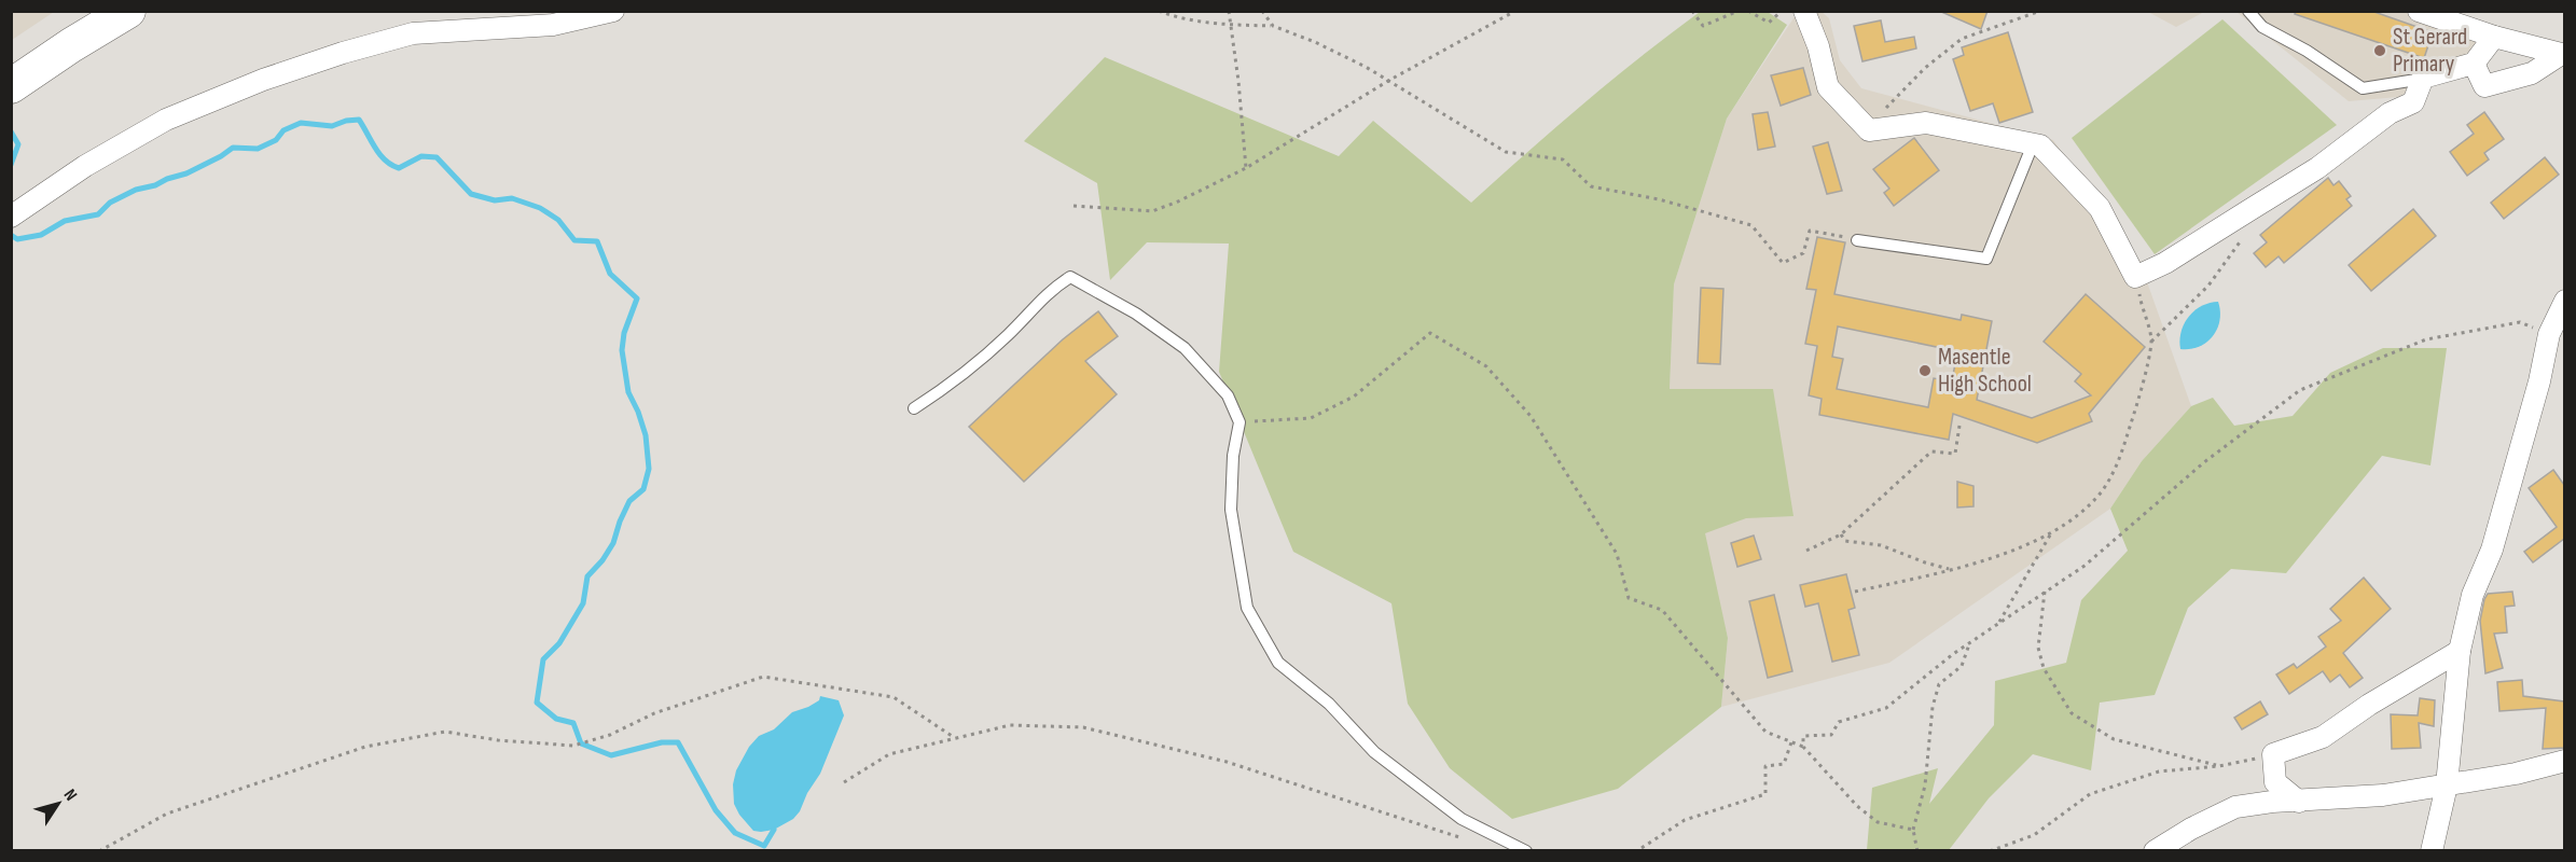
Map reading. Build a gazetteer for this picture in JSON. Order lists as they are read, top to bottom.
{
  "places": ["St Gerard Primary", "Masentle High School"],
  "north": "top right"
}
